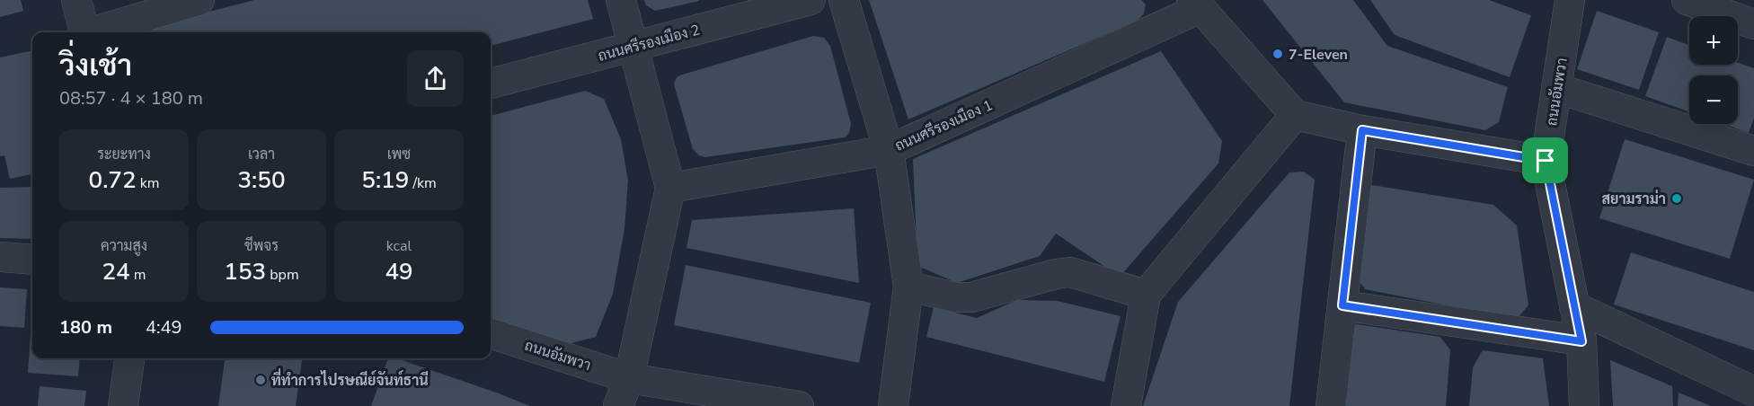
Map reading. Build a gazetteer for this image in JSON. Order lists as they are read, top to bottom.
{
  "streets": {
    "street": ["ถนนศรีรองเมือง 2", "ถนนอัมพวา", "ถนนศรีรองเมือง 1"]
  },
  "places": ["7-Eleven", "สยามราม่า", "ที่ทำการไปรษณีย์จันท์ธานี"],
  "page": {
    "map_buttons": ["+", "−"],
    "heading": ["วิ่งเช้า", "08:57 · 4 × 180 m"],
    "stats": [
      ["ระยะทาง", "0.72 km"],
      ["เวลา", "3:50"],
      ["เพซ", "5:19 /km"],
      ["ความสูง", "24 m"],
      ["ชีพจร", "153 bpm"],
      ["kcal", "49"]
    ],
    "list": [
      {
        "name": "180 m",
        "note": "4:49"
      }
    ]
  }
}
